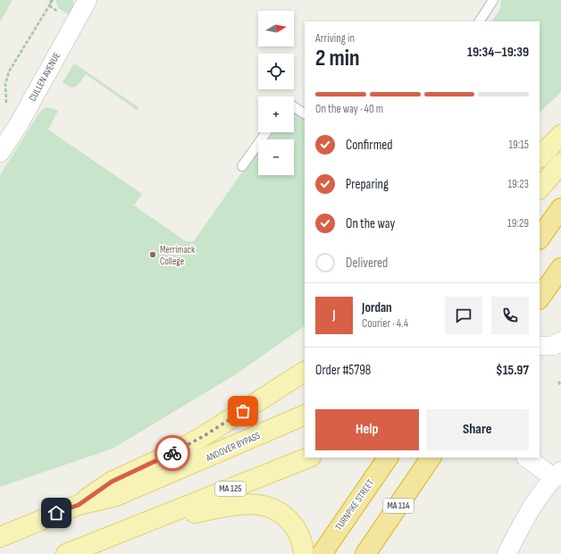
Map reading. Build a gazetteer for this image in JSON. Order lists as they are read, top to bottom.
{
  "streets": {
    "highway": ["TURNPIKE STREET", "MA 114"],
    "main road": ["ANDOVER BYPASS", "MA 125"],
    "street": ["CULLEN AVENUE"]
  },
  "places": ["Merrimack College"],
  "north": "right",
  "page": {
    "map_buttons": ["+", "−"],
    "heading": ["2 min", "Arriving in", "19:34–19:39"],
    "panel": [
      "Jordan",
      "Courier · 4.4",
      "Order #5798",
      "$15.97"
    ],
    "bar": "On the way · 40 m",
    "list": [
      ["Confirmed", "19:15"],
      ["Preparing", "19:23"],
      ["On the way", "19:29"],
      "Delivered"
    ],
    "round": "J",
    "buttons": ["Help", "Share"]
  }
}
